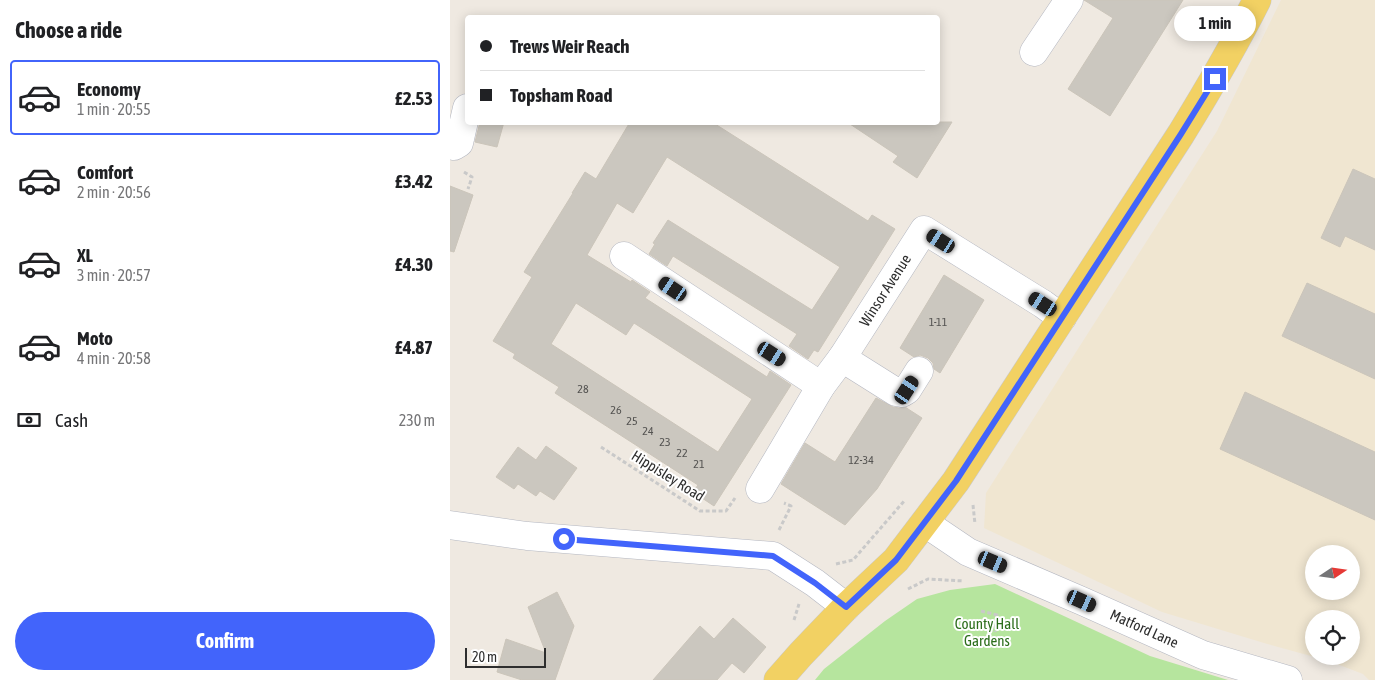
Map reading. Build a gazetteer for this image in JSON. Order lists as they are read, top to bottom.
{
  "streets": {
    "street": ["Winsor Avenue", "Matford Lane"],
    "path": ["Hippisley Road"]
  },
  "parks": ["County Hall Gardens"],
  "house_numbers": [
    "1-11",
    "28",
    "26",
    "25",
    "24",
    "23",
    "22",
    "12-34",
    "21"
  ],
  "scale_bar": "20 m",
  "north": "right",
  "page": {
    "heading": "Choose a ride",
    "bubble": "1 min",
    "banner": ["Trews Weir Reach", "Topsham Road"],
    "list": [
      {
        "name": "Economy",
        "note": "1 min · 20:55",
        "value": "£2.53"
      },
      {
        "name": "Comfort",
        "note": "2 min · 20:56",
        "value": "£3.42"
      },
      {
        "name": "XL",
        "note": "3 min · 20:57",
        "value": "£4.30"
      },
      {
        "name": "Moto",
        "note": "4 min · 20:58",
        "value": "£4.87"
      }
    ],
    "pay": ["Cash", "230 m"],
    "buttons": "Confirm",
    "scale": "20 m"
  }
}
